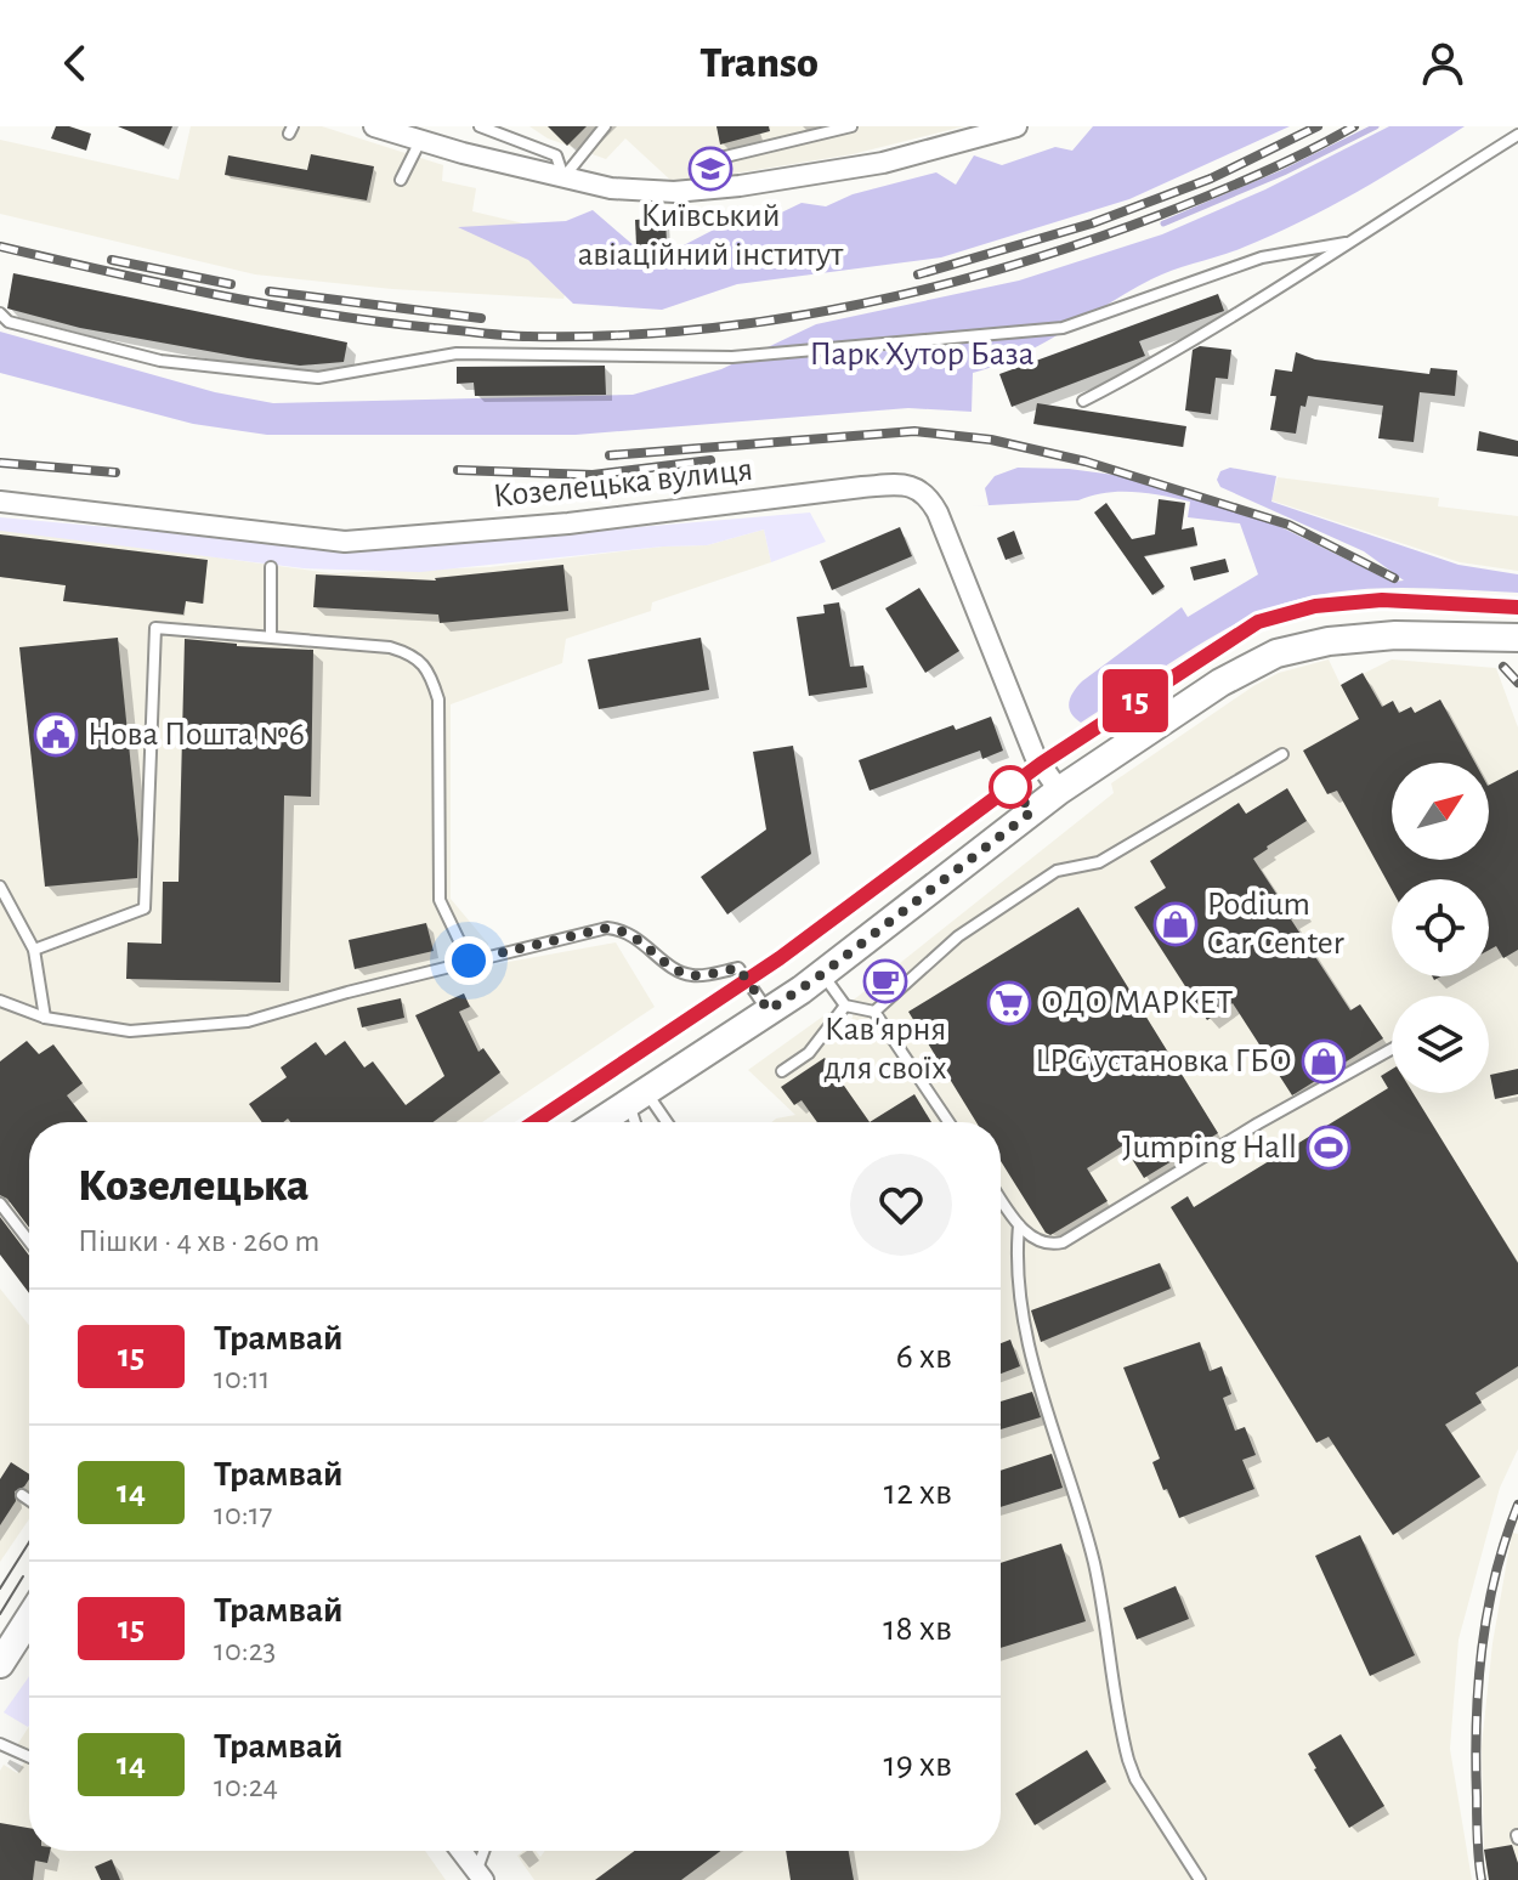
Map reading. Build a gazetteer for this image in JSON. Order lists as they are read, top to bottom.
{
  "streets": {
    "street": ["Козелецька вулиця"]
  },
  "parks": ["Парк Хутор База"],
  "places": {
    "school or university": ["Київський авіаційний інститут"],
    "public building": ["Нова Пошта №6"],
    "shop": ["Podium Car Center", "LPG установка ГБО"],
    "cafe": ["Кав'ярня для своїх"],
    "supermarket": ["ОДО МАРКЕТ"],
    "sports": ["Jumping Hall"]
  },
  "lines": ["tram line 15"],
  "north": "top right",
  "page": {
    "header": "Transo",
    "on_map": "15",
    "heading": ["Козелецька", "Пішки · 4 хв · 260 m"],
    "list": [
      {
        "mark": "15",
        "name": "Трамвай",
        "note": "10:11",
        "value": "6 хв"
      },
      {
        "mark": "14",
        "name": "Трамвай",
        "note": "10:17",
        "value": "12 хв"
      },
      {
        "mark": "15",
        "name": "Трамвай",
        "note": "10:23",
        "value": "18 хв"
      },
      {
        "mark": "14",
        "name": "Трамвай",
        "note": "10:24",
        "value": "19 хв"
      }
    ]
  }
}
